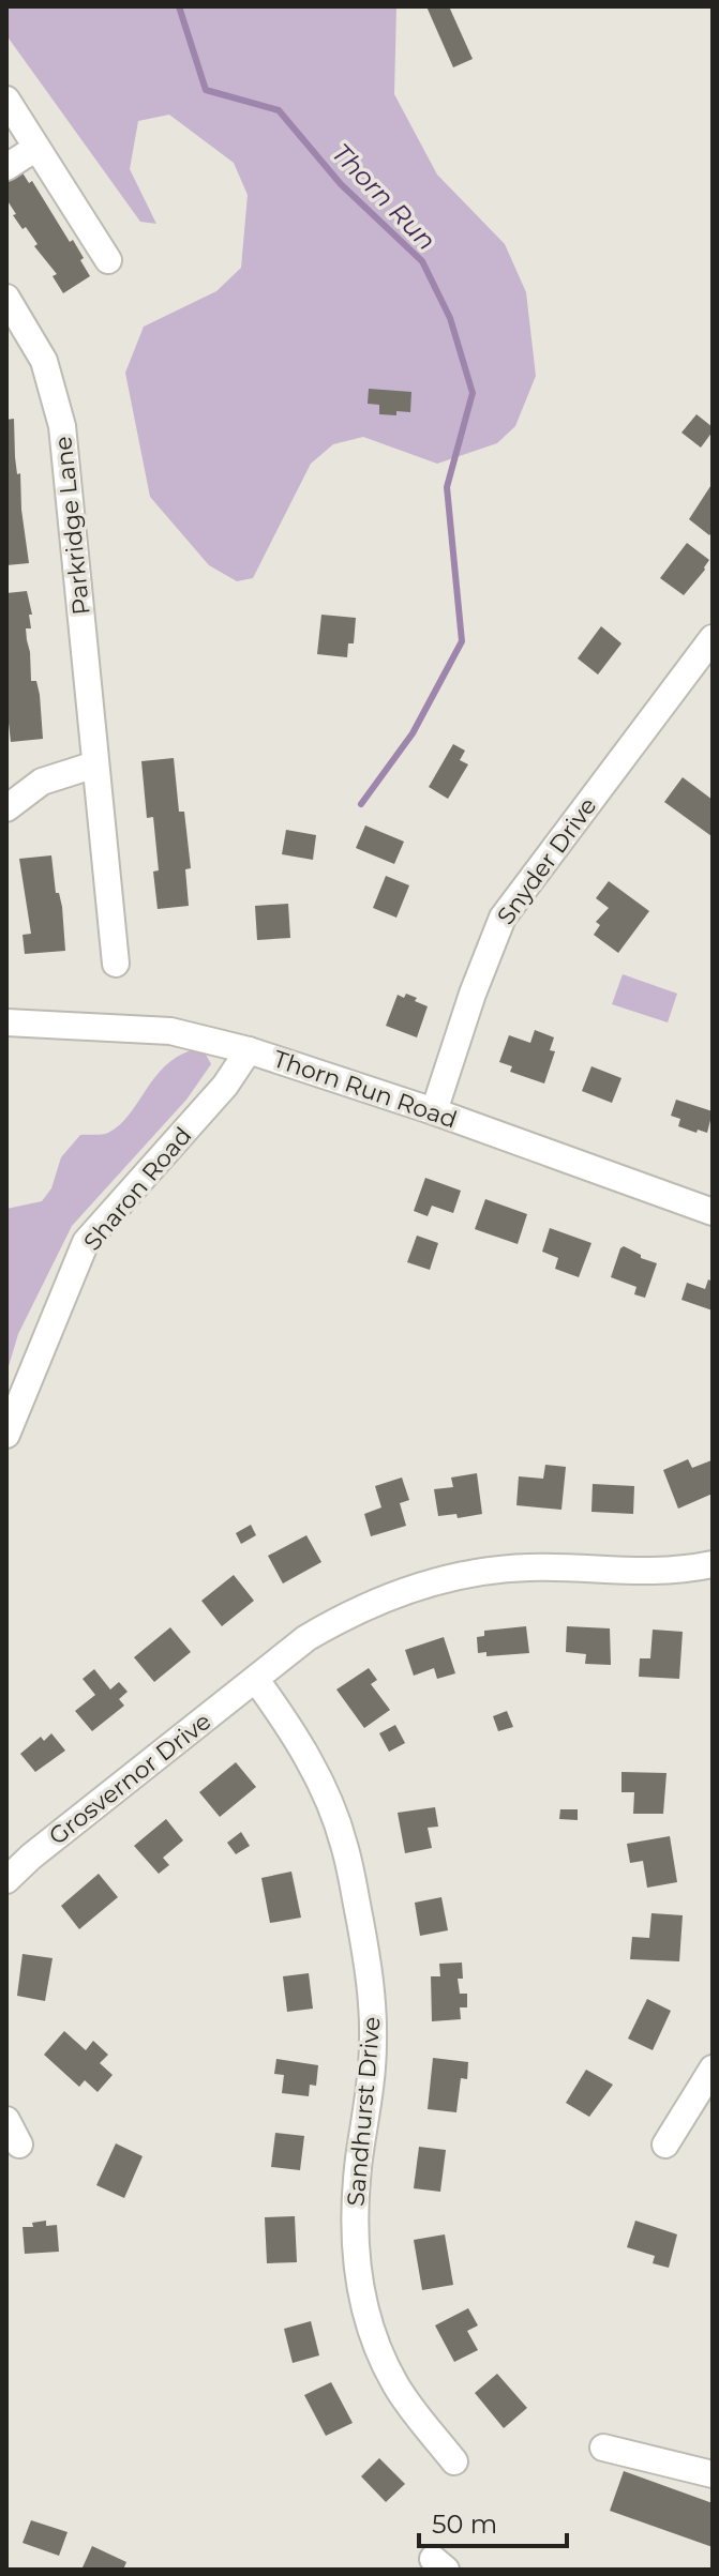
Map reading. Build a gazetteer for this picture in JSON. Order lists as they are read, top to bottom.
{
  "streets": {
    "street": [
      "Parkridge Lane",
      "Snyder Drive",
      "Thorn Run Road",
      "Sharon Road",
      "Grosvernor Drive",
      "Sandhurst Drive"
    ]
  },
  "crossings": [
    ["Snyder Drive", "Thorn Run Road"],
    ["Thorn Run Road", "Sharon Road"],
    ["Grosvernor Drive", "Sandhurst Drive"]
  ],
  "water": ["Thorn Run"],
  "scale_bar": "50 m"
}
